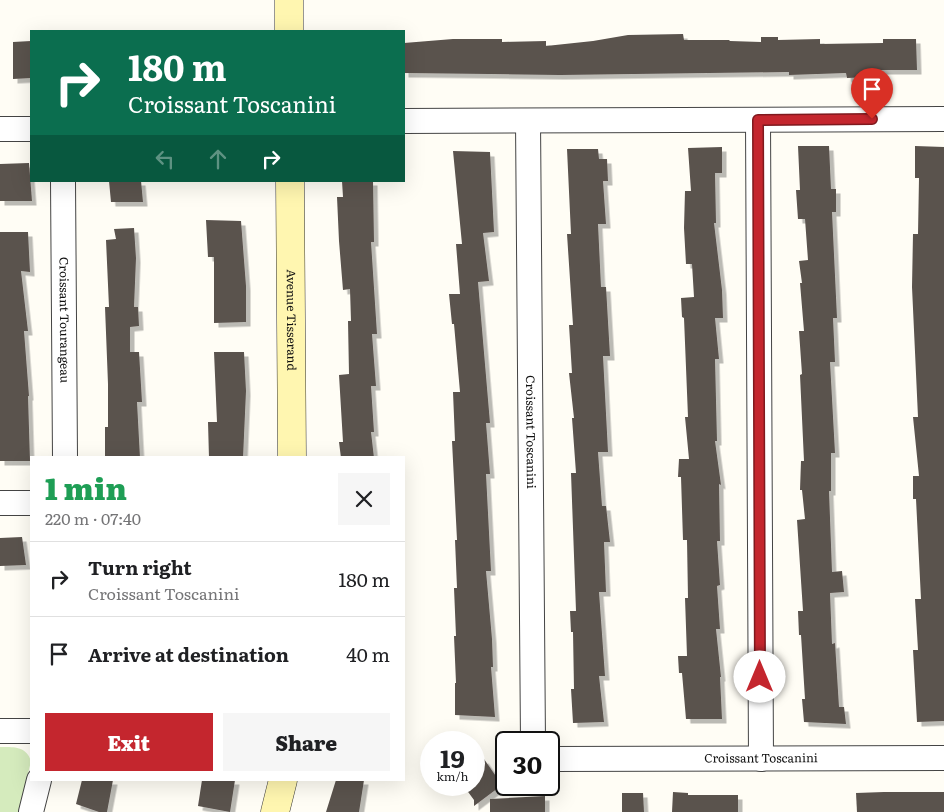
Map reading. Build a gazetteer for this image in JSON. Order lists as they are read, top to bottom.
{
  "streets": {
    "street": ["Croissant Tourangeau", "Avenue Tisserand", "Croissant Toscanini"]
  },
  "page": {
    "turn": ["180 m", "Croissant Toscanini"],
    "heading": ["1 min", "220 m · 07:40"],
    "list": [
      {
        "name": "Turn right",
        "note": "Croissant Toscanini",
        "value": "180 m"
      },
      {
        "name": "Arrive at destination",
        "value": "40 m"
      }
    ],
    "buttons": ["Exit", "Share"],
    "speed": "19 km/h",
    "limit": "30"
  }
}
